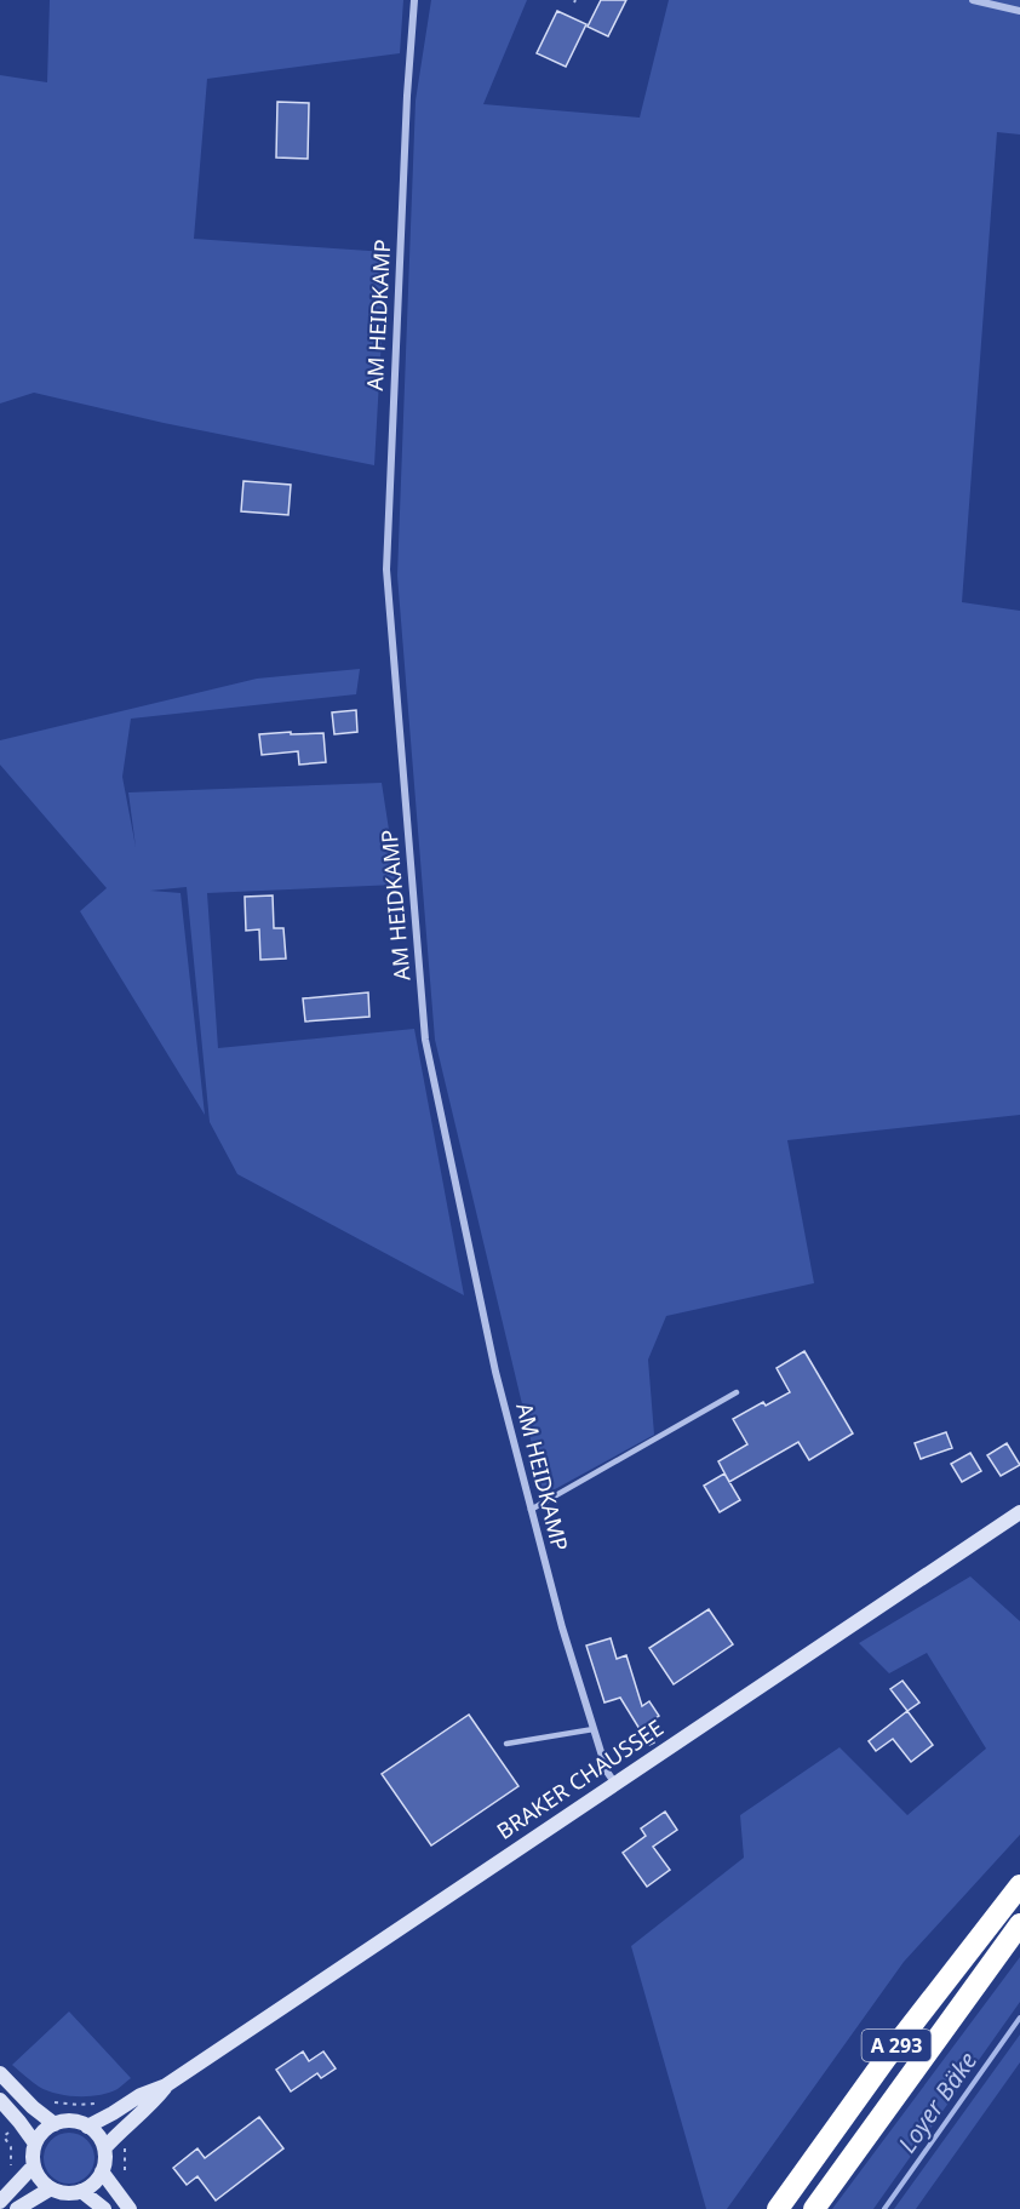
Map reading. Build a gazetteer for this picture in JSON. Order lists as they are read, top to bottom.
{
  "streets": {
    "highway": ["A 293"],
    "street": ["AM HEIDKAMP", "BRAKER CHAUSSEE"]
  },
  "crossings": [
    ["AM HEIDKAMP", "BRAKER CHAUSSEE"]
  ],
  "water": ["Loyer Bäke"]
}
